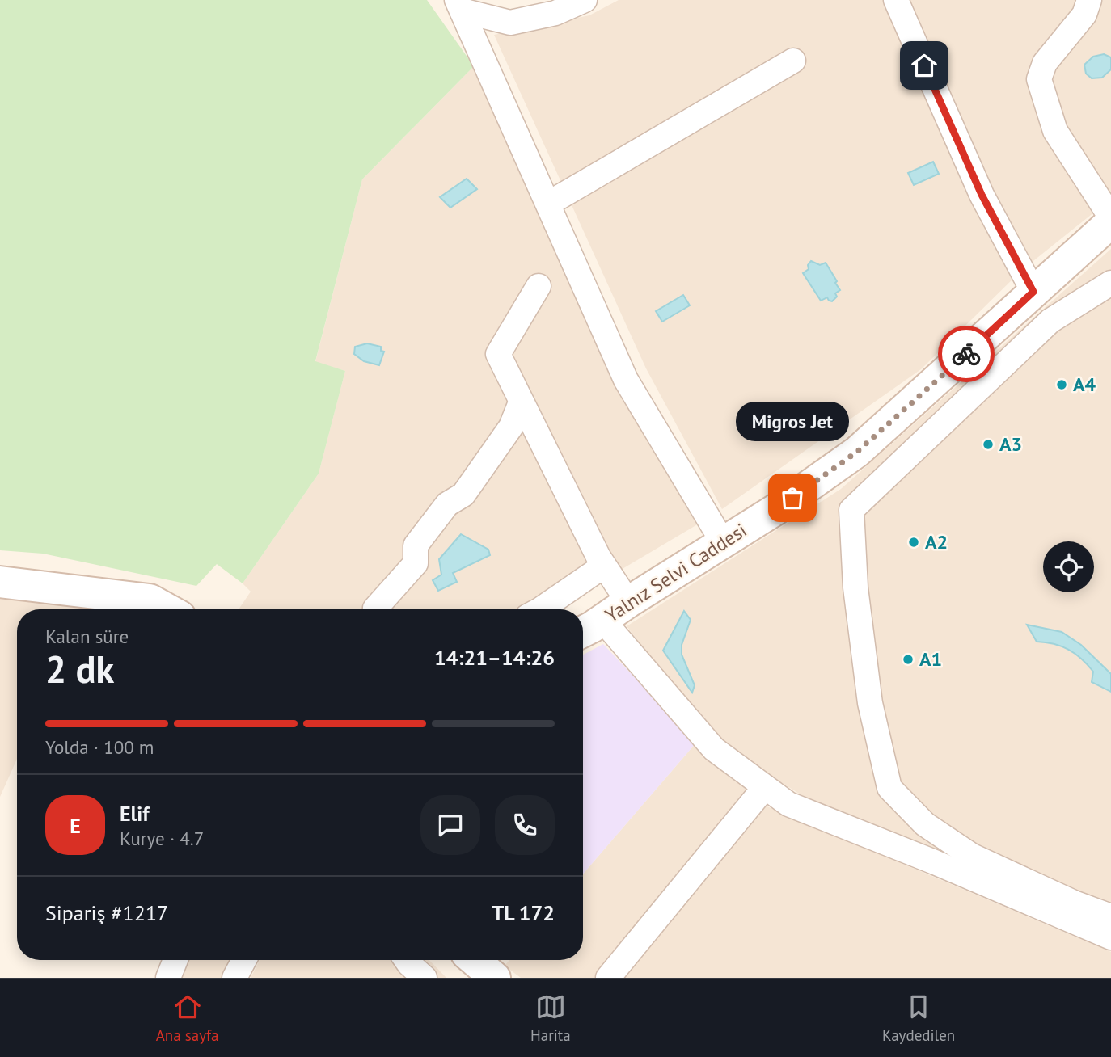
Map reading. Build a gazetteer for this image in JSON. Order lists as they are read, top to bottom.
{
  "streets": {
    "street": ["Yalnız Selvi Caddesi"]
  },
  "places": [
    "A4",
    "A3",
    "Migros Jet",
    "A2",
    "A1"
  ],
  "page": {
    "bubble": "Migros Jet",
    "heading": ["2 dk", "Kalan süre", "14:21–14:26"],
    "panel": [
      "Elif",
      "Kurye · 4.7",
      "Sipariş #1217",
      "TL 172"
    ],
    "bar": "Yolda · 100 m",
    "round": "E",
    "tabs": ["Ana sayfa", "Harita", "Kaydedilen"]
  }
}
